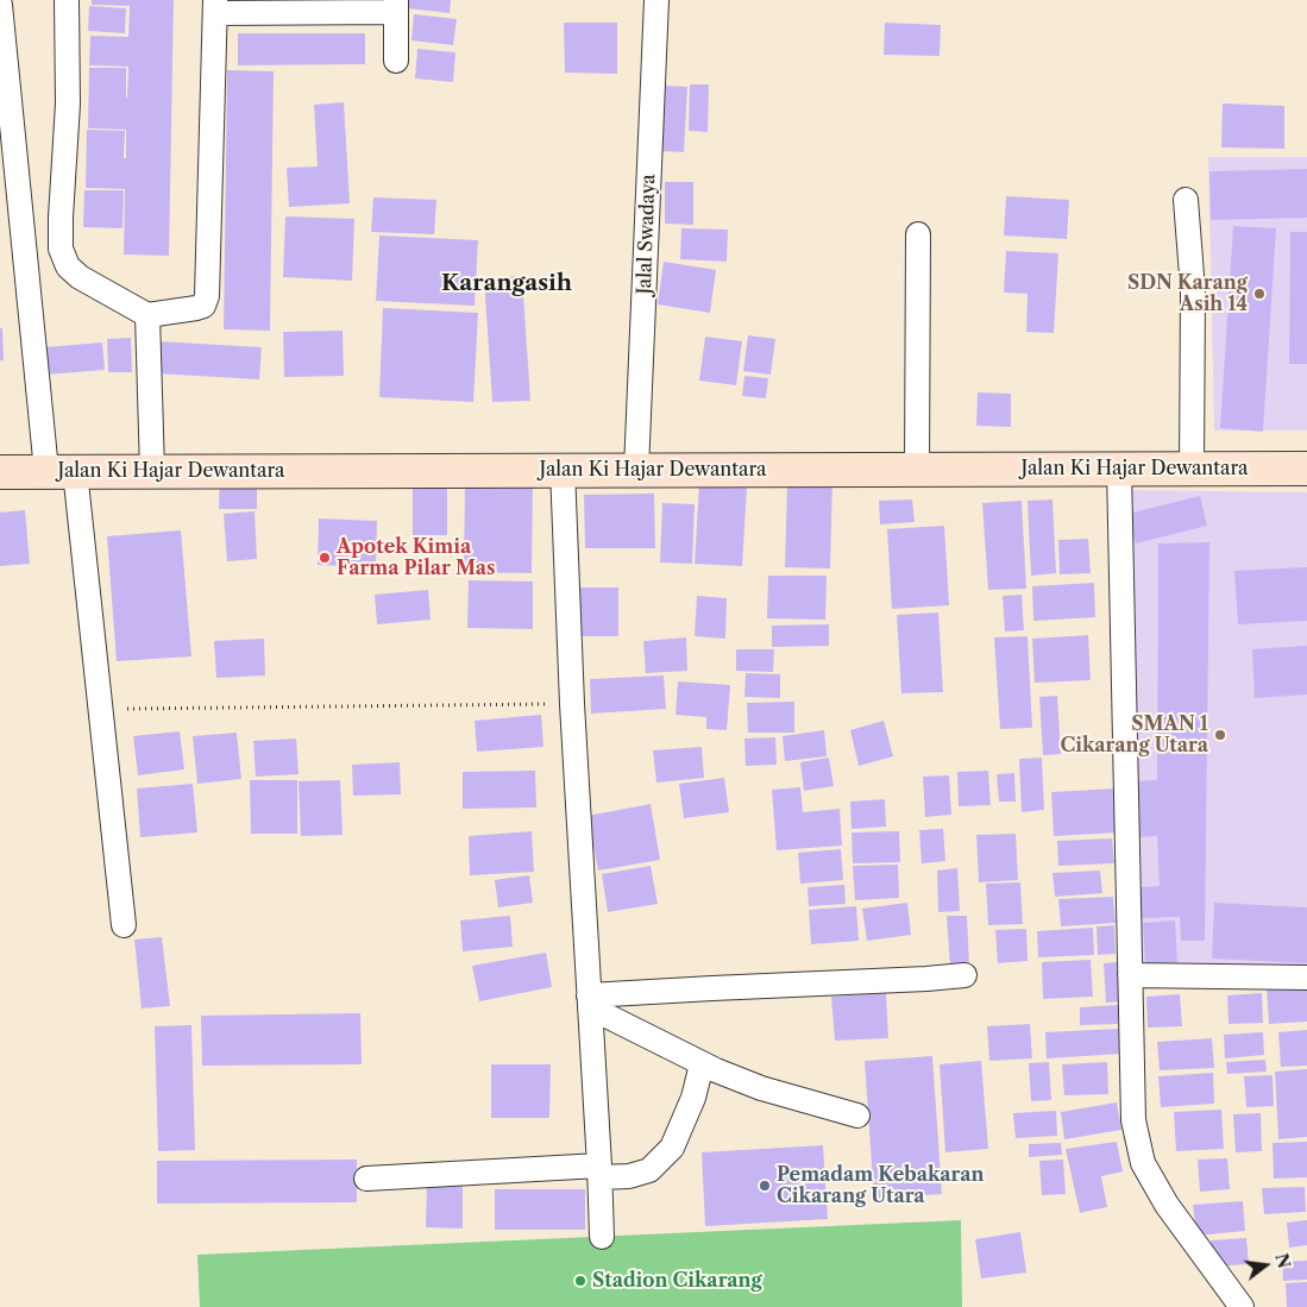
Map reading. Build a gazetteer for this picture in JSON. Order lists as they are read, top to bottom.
{
  "streets": {
    "main road": ["Jalan Ki Hajar Dewantara"],
    "street": ["Jalal Swadaya"]
  },
  "crossings": [
    ["Jalal Swadaya", "Jalan Ki Hajar Dewantara"]
  ],
  "districts": ["Karangasih"],
  "places": [
    "SDN Karang Asih 14",
    "Apotek Kimia Farma Pilar Mas",
    "SMAN 1 Cikarang Utara",
    "Pemadam Kebakaran Cikarang Utara",
    "Stadion Cikarang"
  ],
  "north": "right"
}
